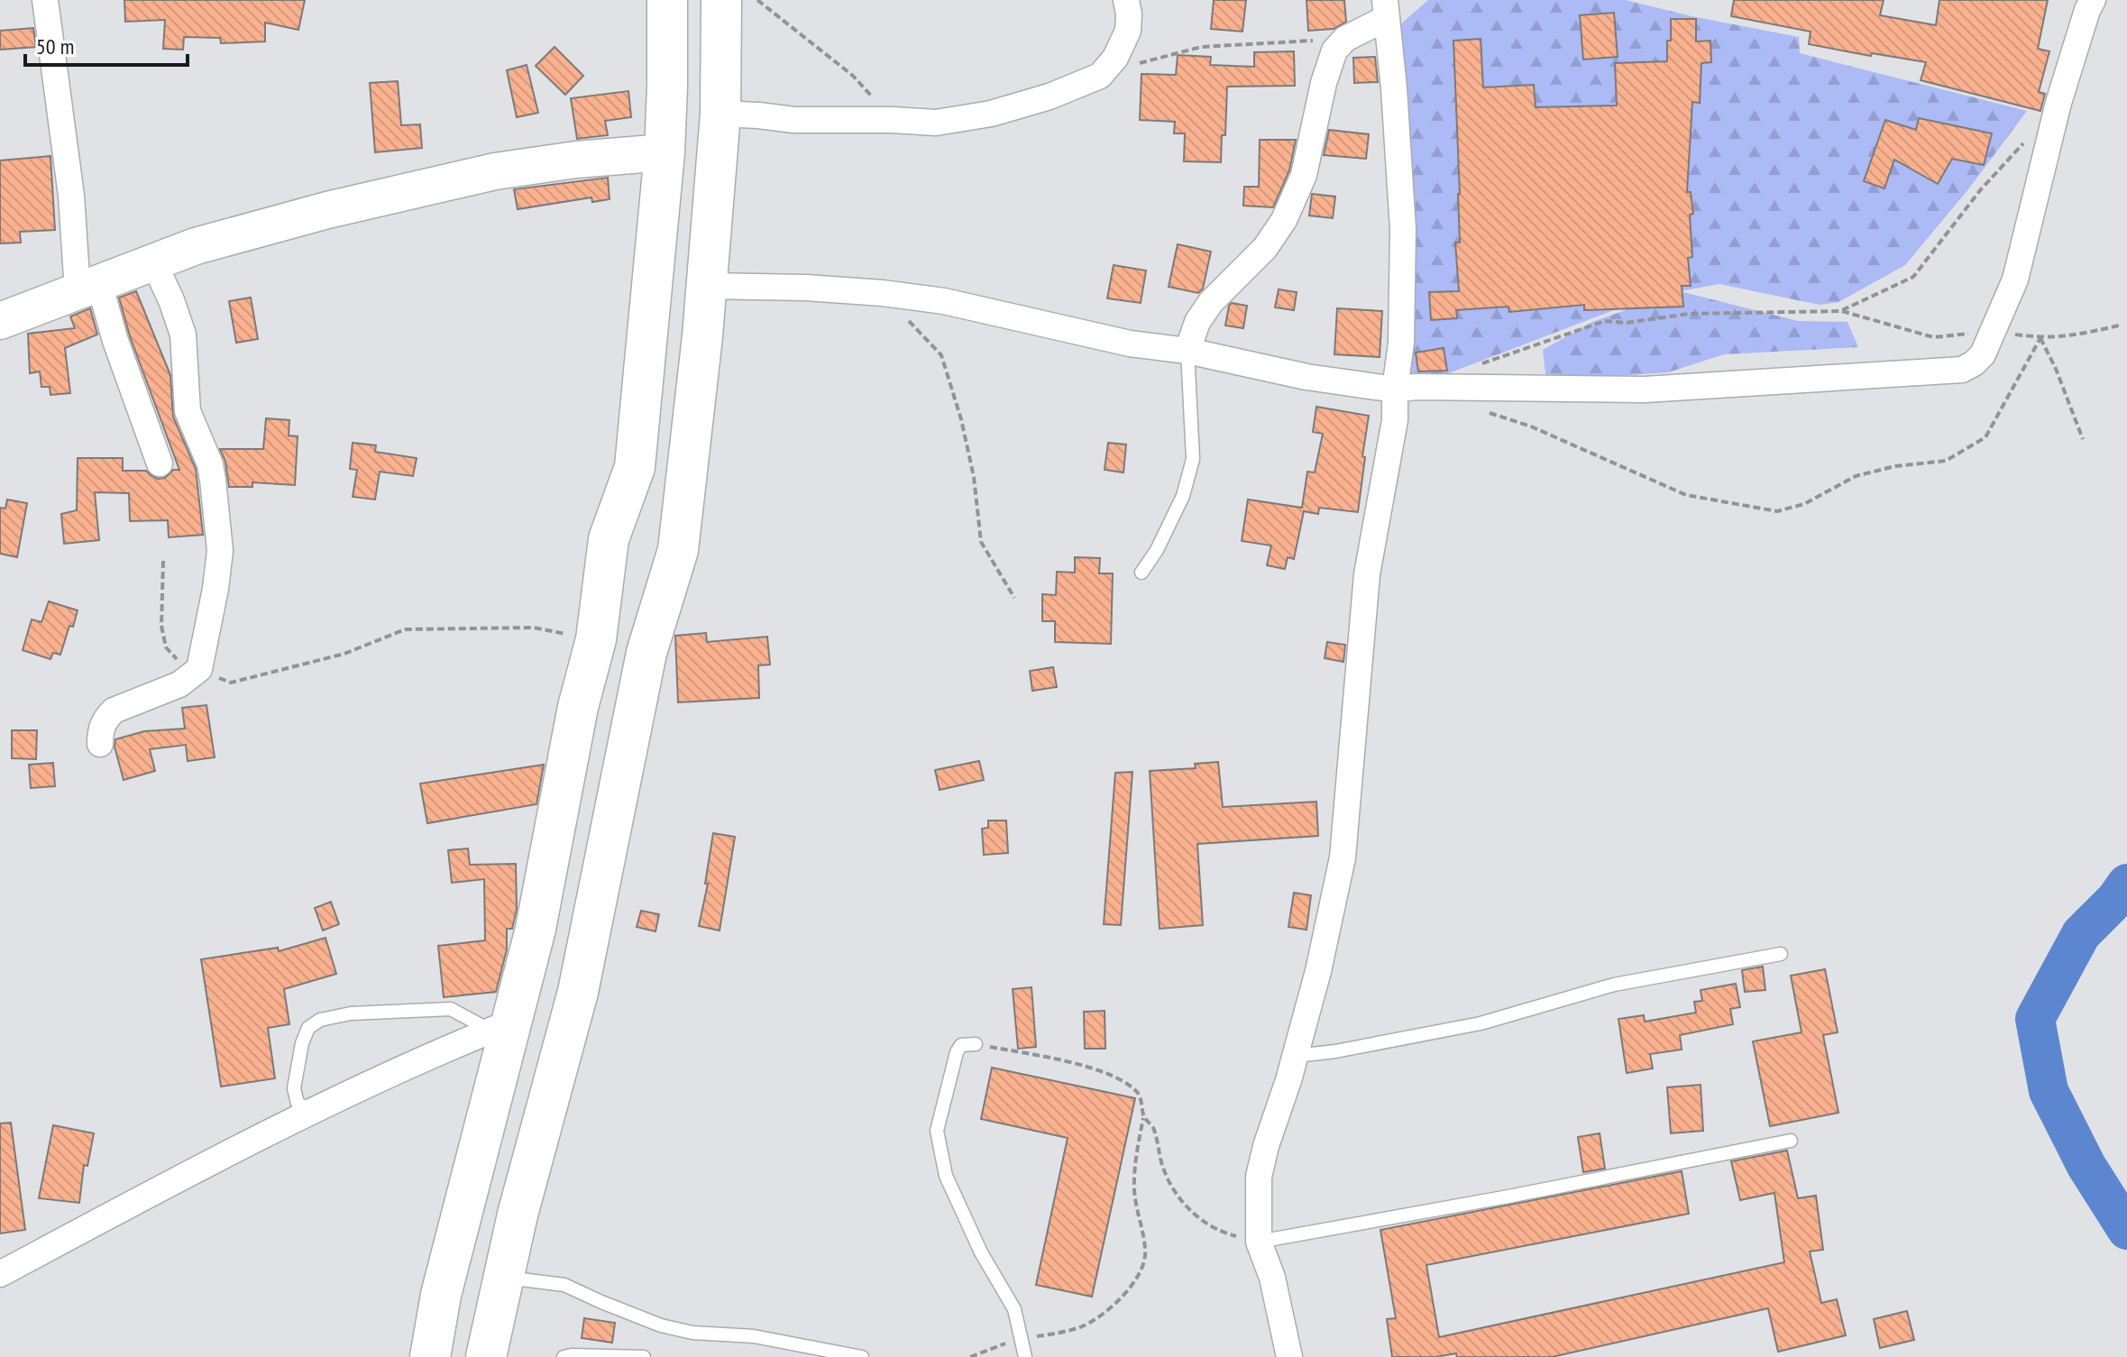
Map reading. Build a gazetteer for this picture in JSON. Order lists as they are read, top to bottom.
{
  "scale_bar": "50 m"
}
